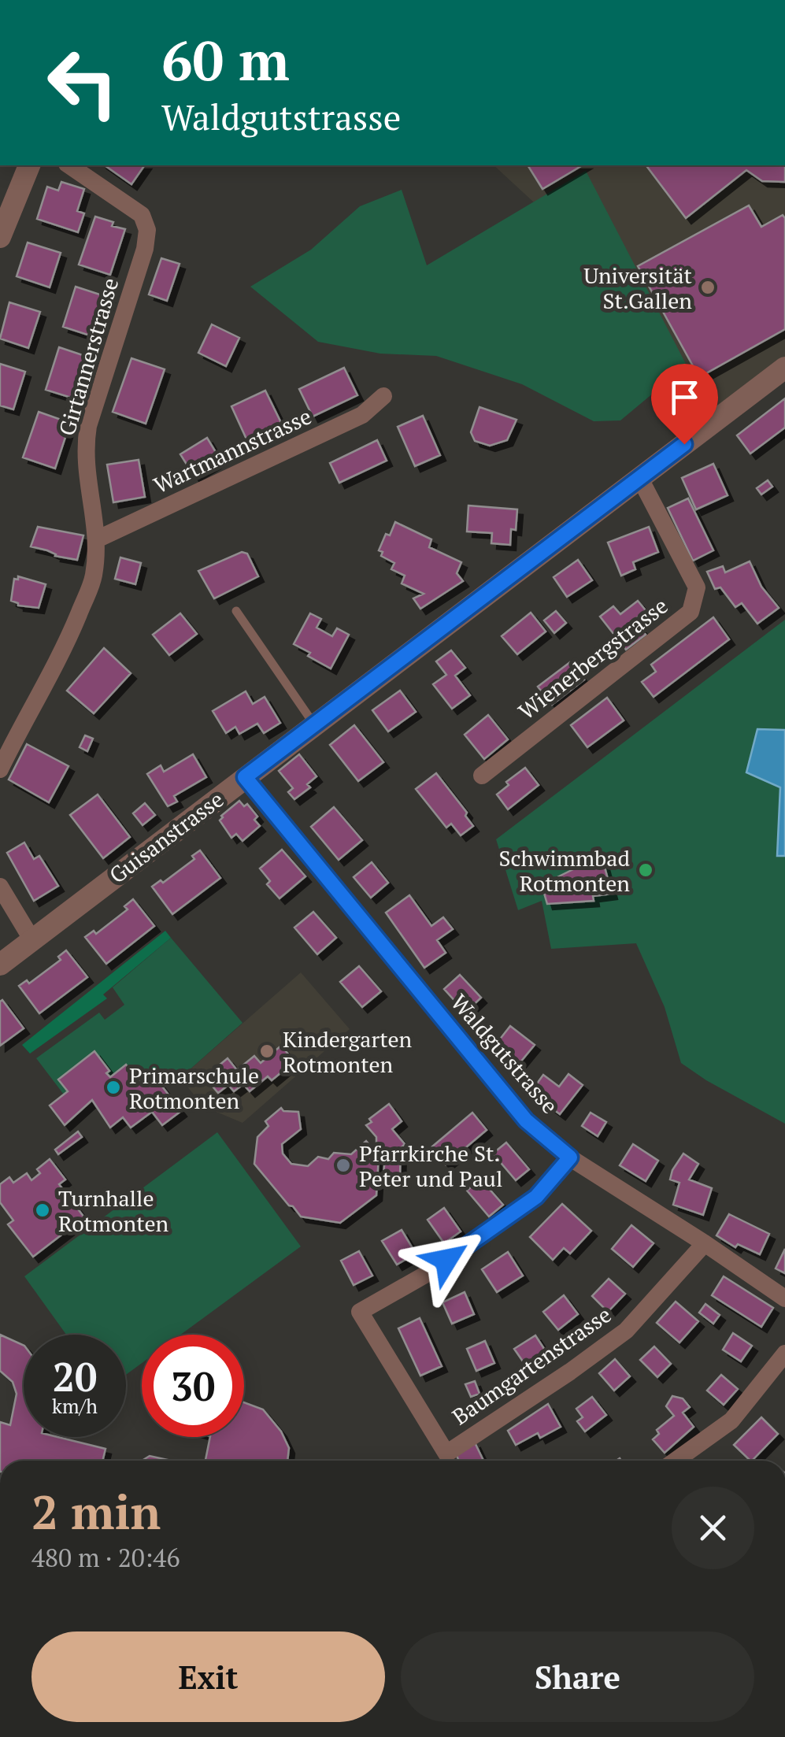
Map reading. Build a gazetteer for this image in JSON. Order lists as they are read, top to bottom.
{
  "streets": {
    "street": [
      "Girtannerstrasse",
      "Wartmannstrasse",
      "Wienerbergstrasse",
      "Guisanstrasse",
      "Waldgutstrasse",
      "Baumgartenstrasse"
    ]
  },
  "crossings": [
    ["Girtannerstrasse", "Wartmannstrasse"],
    ["Wienerbergstrasse", "Guisanstrasse"],
    ["Guisanstrasse", "Waldgutstrasse"],
    ["Waldgutstrasse", "Baumgartenstrasse"]
  ],
  "places": [
    "Universität St.Gallen",
    "Schwimmbad Rotmonten",
    "Kindergarten Rotmonten",
    "Primarschule Rotmonten",
    "Pfarrkirche St. Peter und Paul",
    "Turnhalle Rotmonten"
  ],
  "page": {
    "turn": ["60 m", "Waldgutstrasse"],
    "speed": "20 km/h",
    "limit": "30",
    "heading": ["2 min", "480 m · 20:46"],
    "buttons": ["Exit", "Share"]
  }
}
